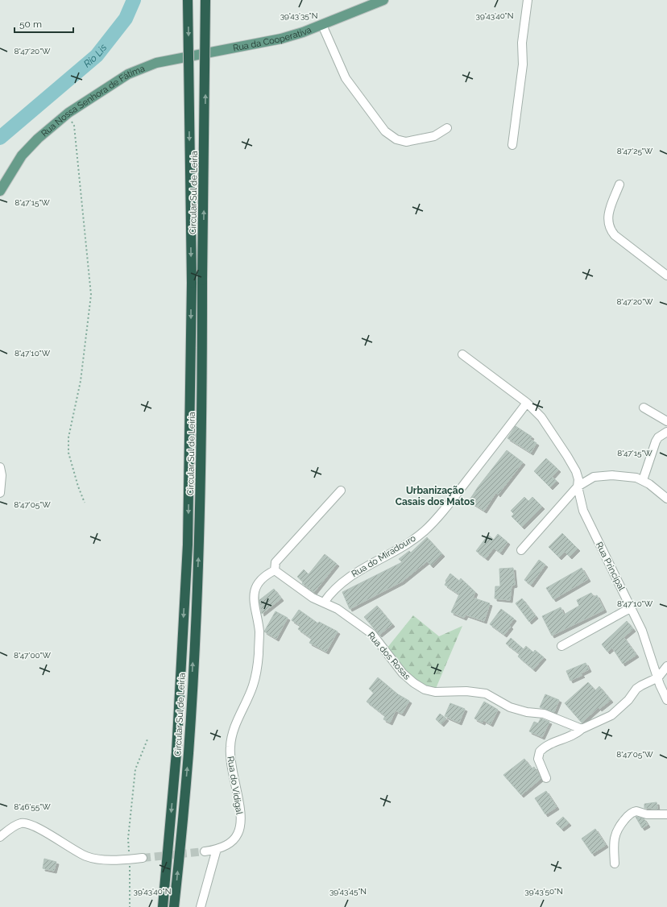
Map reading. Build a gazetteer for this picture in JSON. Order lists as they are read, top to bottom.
{
  "streets": {
    "highway": ["Circular Sul de Leiria"],
    "main road": ["Rua da Cooperativa", "Rua Nossa Senhora de Fátima"],
    "street": [
      "Rua do Miradouro",
      "Rua Principal",
      "Rua dos Rosas",
      "Rua do Vidigal"
    ]
  },
  "crossings": [
    ["Rua da Cooperativa", "Rua Nossa Senhora de Fátima"],
    ["Rua do Miradouro", "Rua Principal"],
    ["Rua do Miradouro", "Rua dos Rosas"],
    ["Rua dos Rosas", "Rua do Vidigal"]
  ],
  "districts": ["Urbanização Casais dos Matos"],
  "water": ["Rio Lis"],
  "scale_bar": "50 m",
  "coordinates": [
    "39°43'35\"N",
    "39°43'40\"N",
    "8°47'20\"W",
    "8°47'25\"W",
    "8°47'15\"W",
    "8°47'10\"W",
    "8°47'05\"W",
    "8°47'00\"W",
    "8°46'55\"W",
    "39°43'45\"N",
    "39°43'50\"N"
  ]
}
